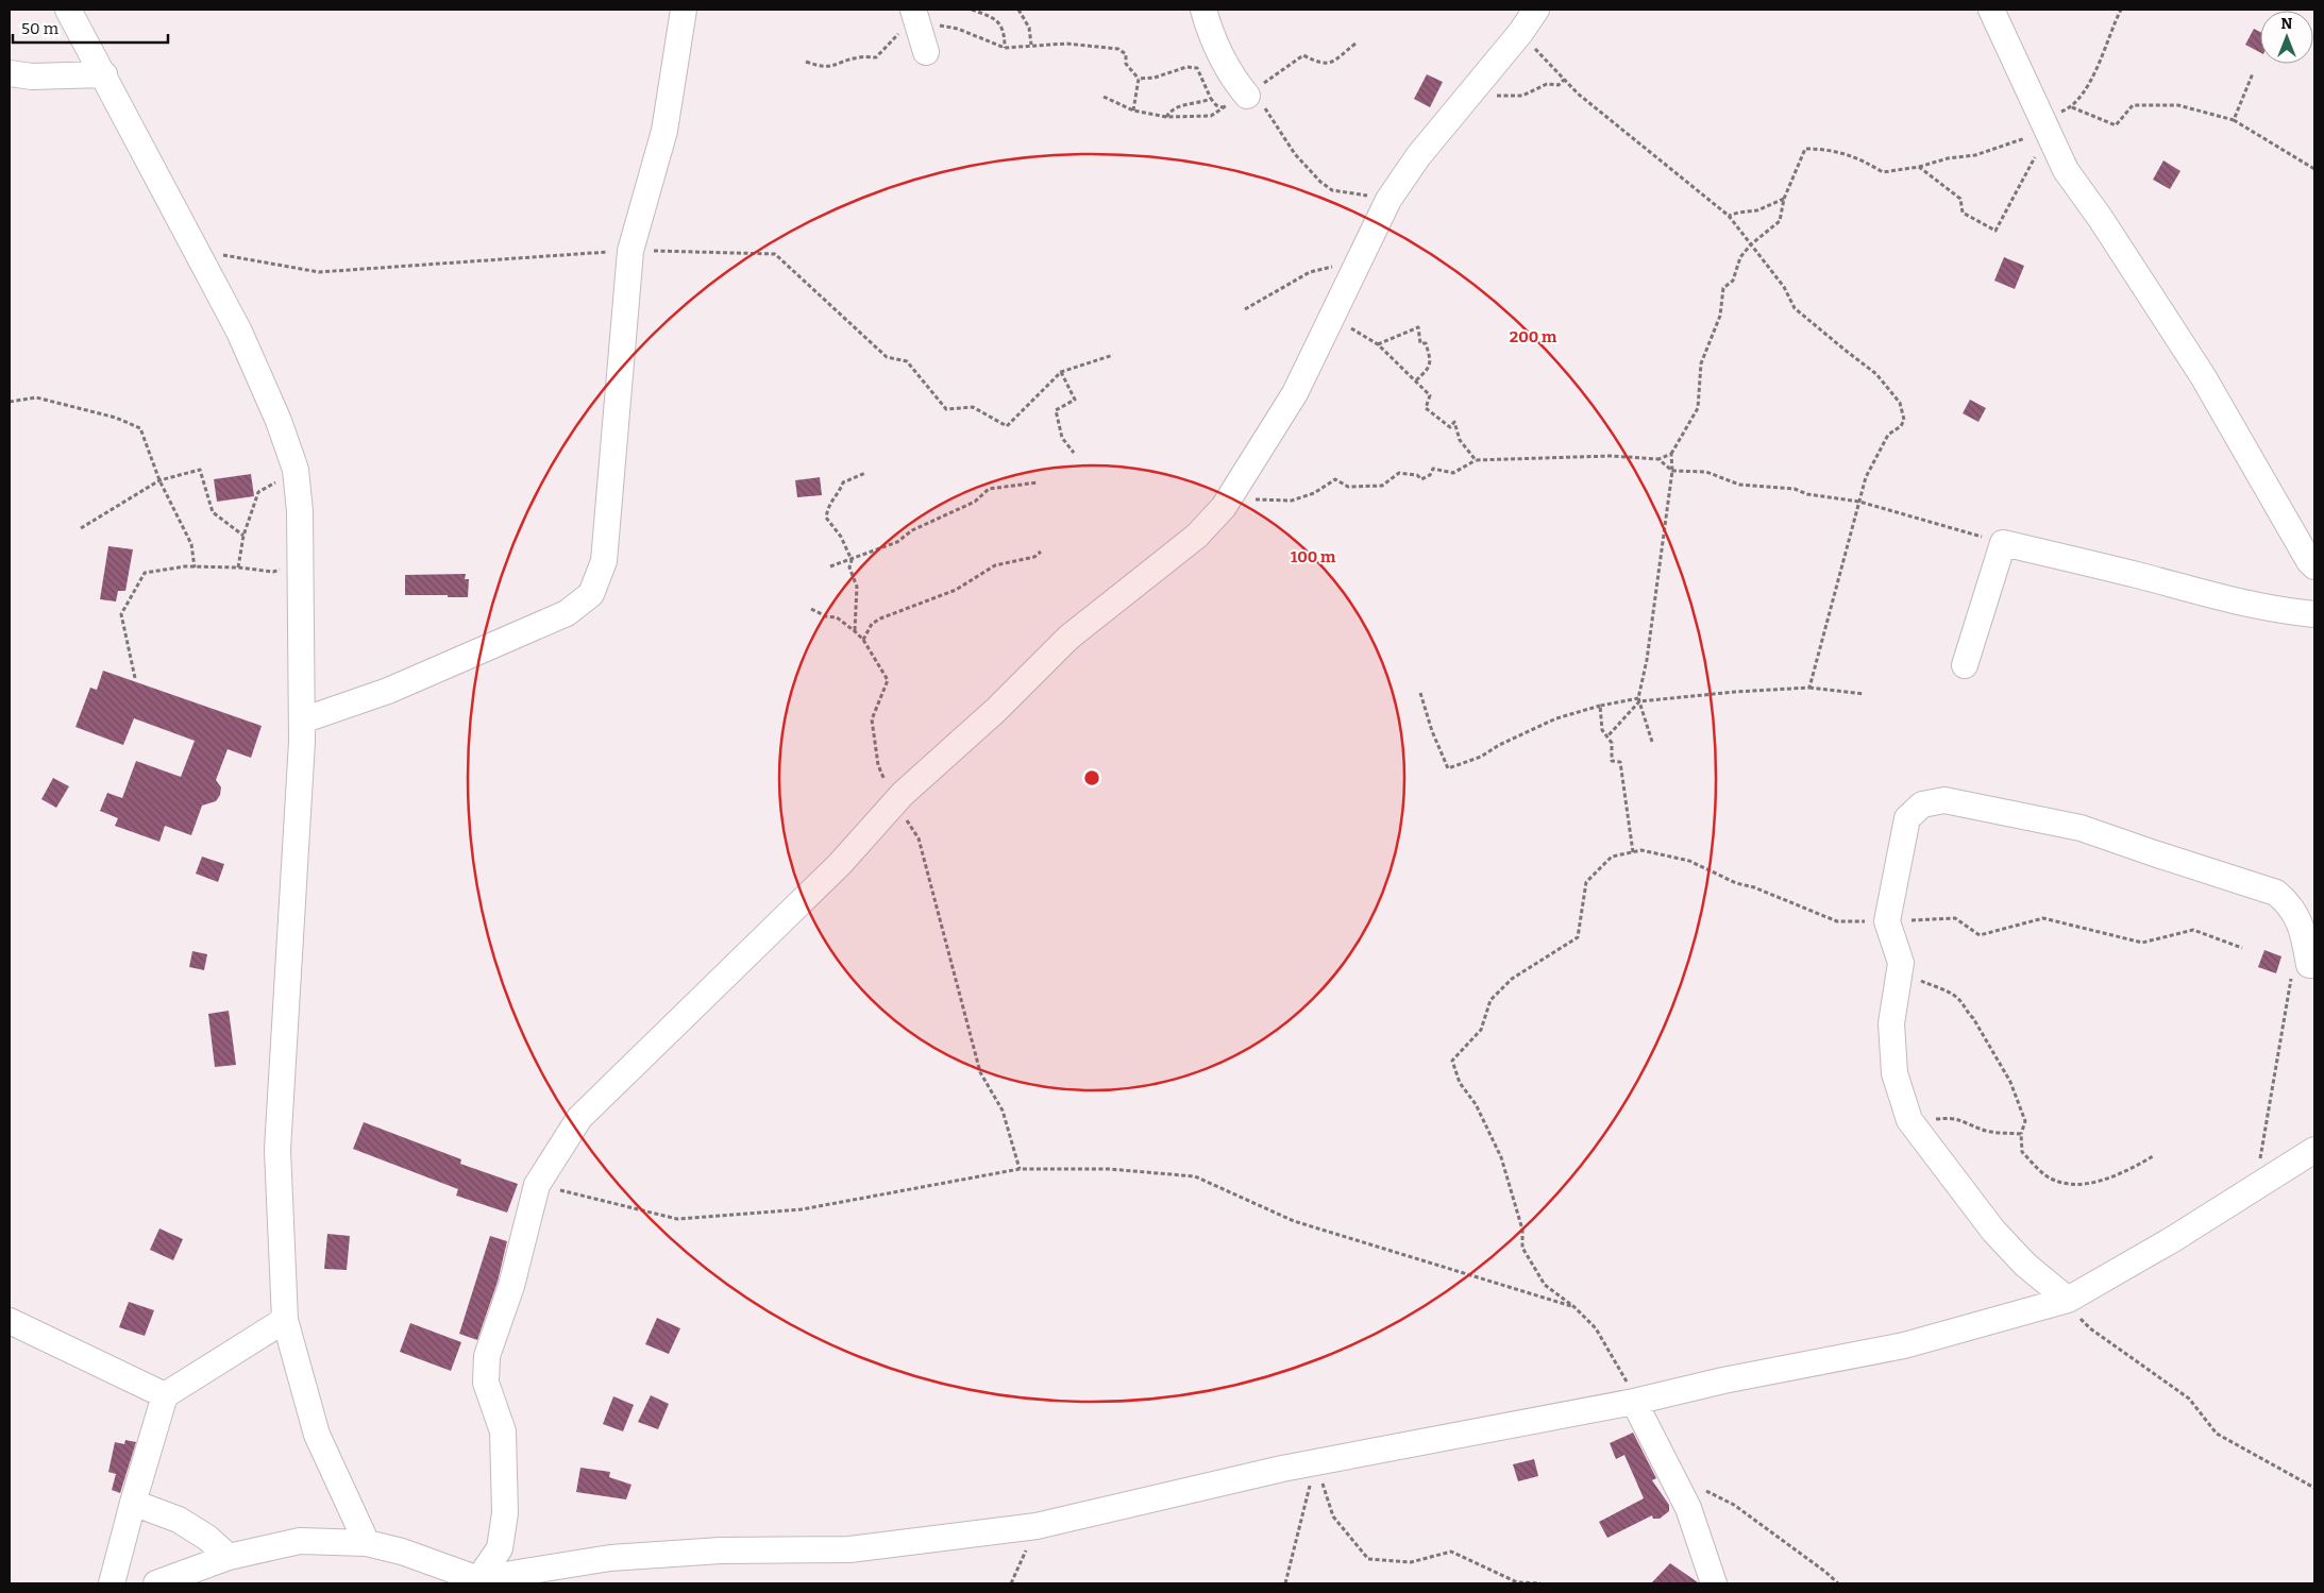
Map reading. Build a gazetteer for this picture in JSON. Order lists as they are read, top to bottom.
{
  "scale_bar": "50 m",
  "north": "top",
  "rings": ["200 m", "100 m"]
}
